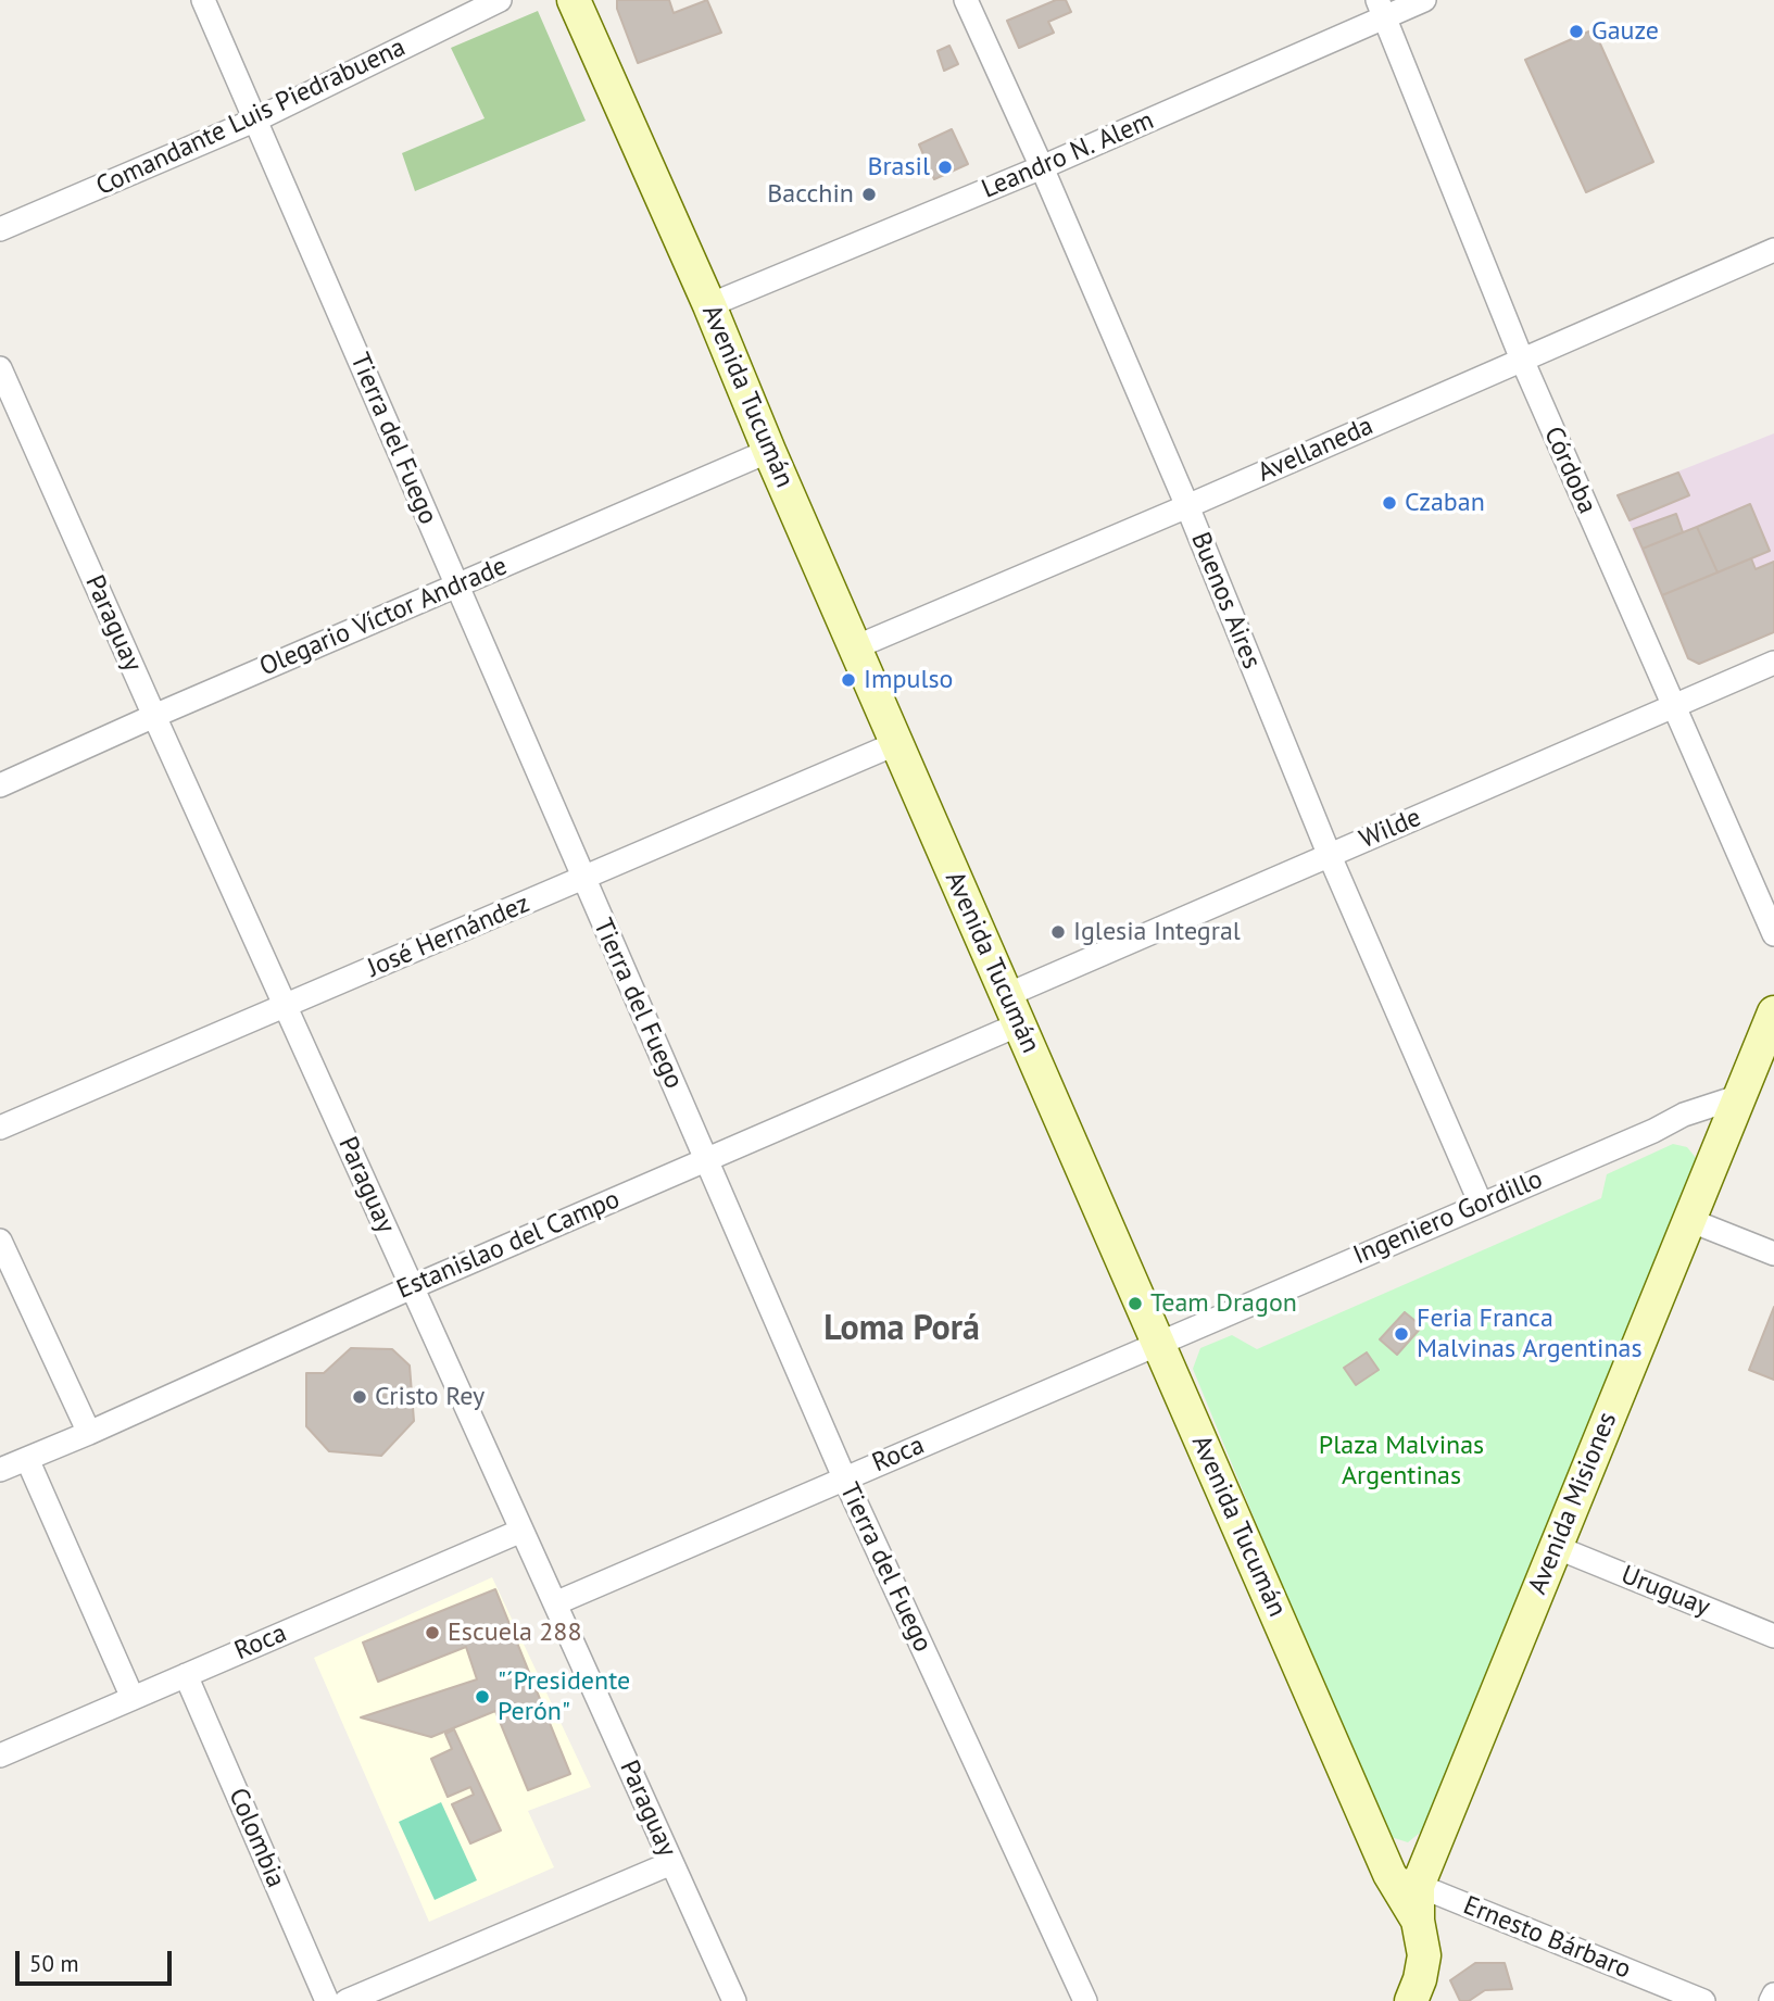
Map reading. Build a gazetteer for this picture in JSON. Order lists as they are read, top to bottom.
{
  "streets": {
    "main road": ["Avenida Tucumán", "Avenida Misiones"],
    "street": [
      "Comandante Luis Piedrabuena",
      "Leandro N. Alem",
      "Tierra del Fuego",
      "Avellaneda",
      "Córdoba",
      "Buenos Aires",
      "Olegario Víctor Andrade",
      "Paraguay",
      "Wilde",
      "José Hernández",
      "Ingeniero Gordillo",
      "Estanislao del Campo",
      "Roca",
      "Uruguay",
      "Colombia",
      "Ernesto Bárbaro"
    ]
  },
  "crossings": [
    ["Comandante Luis Piedrabuena", "Tierra del Fuego"],
    ["Leandro N. Alem", "Avenida Tucumán"],
    ["Leandro N. Alem", "Córdoba"],
    ["Leandro N. Alem", "Buenos Aires"],
    ["Avenida Tucumán", "Avellaneda"],
    ["Avenida Tucumán", "Olegario Víctor Andrade"],
    ["Avenida Tucumán", "Wilde"],
    ["Avenida Tucumán", "José Hernández"],
    ["Avenida Tucumán", "Ingeniero Gordillo"],
    ["Avenida Tucumán", "Estanislao del Campo"],
    ["Avenida Tucumán", "Roca"],
    ["Avenida Tucumán", "Avenida Misiones"],
    ["Avenida Tucumán", "Ernesto Bárbaro"],
    ["Tierra del Fuego", "Olegario Víctor Andrade"],
    ["Tierra del Fuego", "José Hernández"],
    ["Tierra del Fuego", "Estanislao del Campo"],
    ["Tierra del Fuego", "Roca"],
    ["Avellaneda", "Córdoba"],
    ["Avellaneda", "Buenos Aires"],
    ["Córdoba", "Wilde"],
    ["Buenos Aires", "Wilde"],
    ["Buenos Aires", "Ingeniero Gordillo"],
    ["Olegario Víctor Andrade", "Paraguay"],
    ["Paraguay", "José Hernández"],
    ["Paraguay", "Estanislao del Campo"],
    ["Paraguay", "Roca"],
    ["Ingeniero Gordillo", "Roca"],
    ["Ingeniero Gordillo", "Avenida Misiones"],
    ["Roca", "Colombia"],
    ["Avenida Misiones", "Uruguay"],
    ["Avenida Misiones", "Ernesto Bárbaro"]
  ],
  "districts": ["Loma Porá"],
  "parks": ["Plaza Malvinas Argentinas"],
  "places": [
    "Gauze",
    "Brasil",
    "Bacchin",
    "Czaban",
    "Impulso",
    "Iglesia Integral",
    "Team Dragon",
    "Feria Franca Malvinas Argentinas",
    "Cristo Rey",
    "Escuela 288",
    "\"´Presidente Perón\""
  ],
  "scale_bar": "50 m"
}
